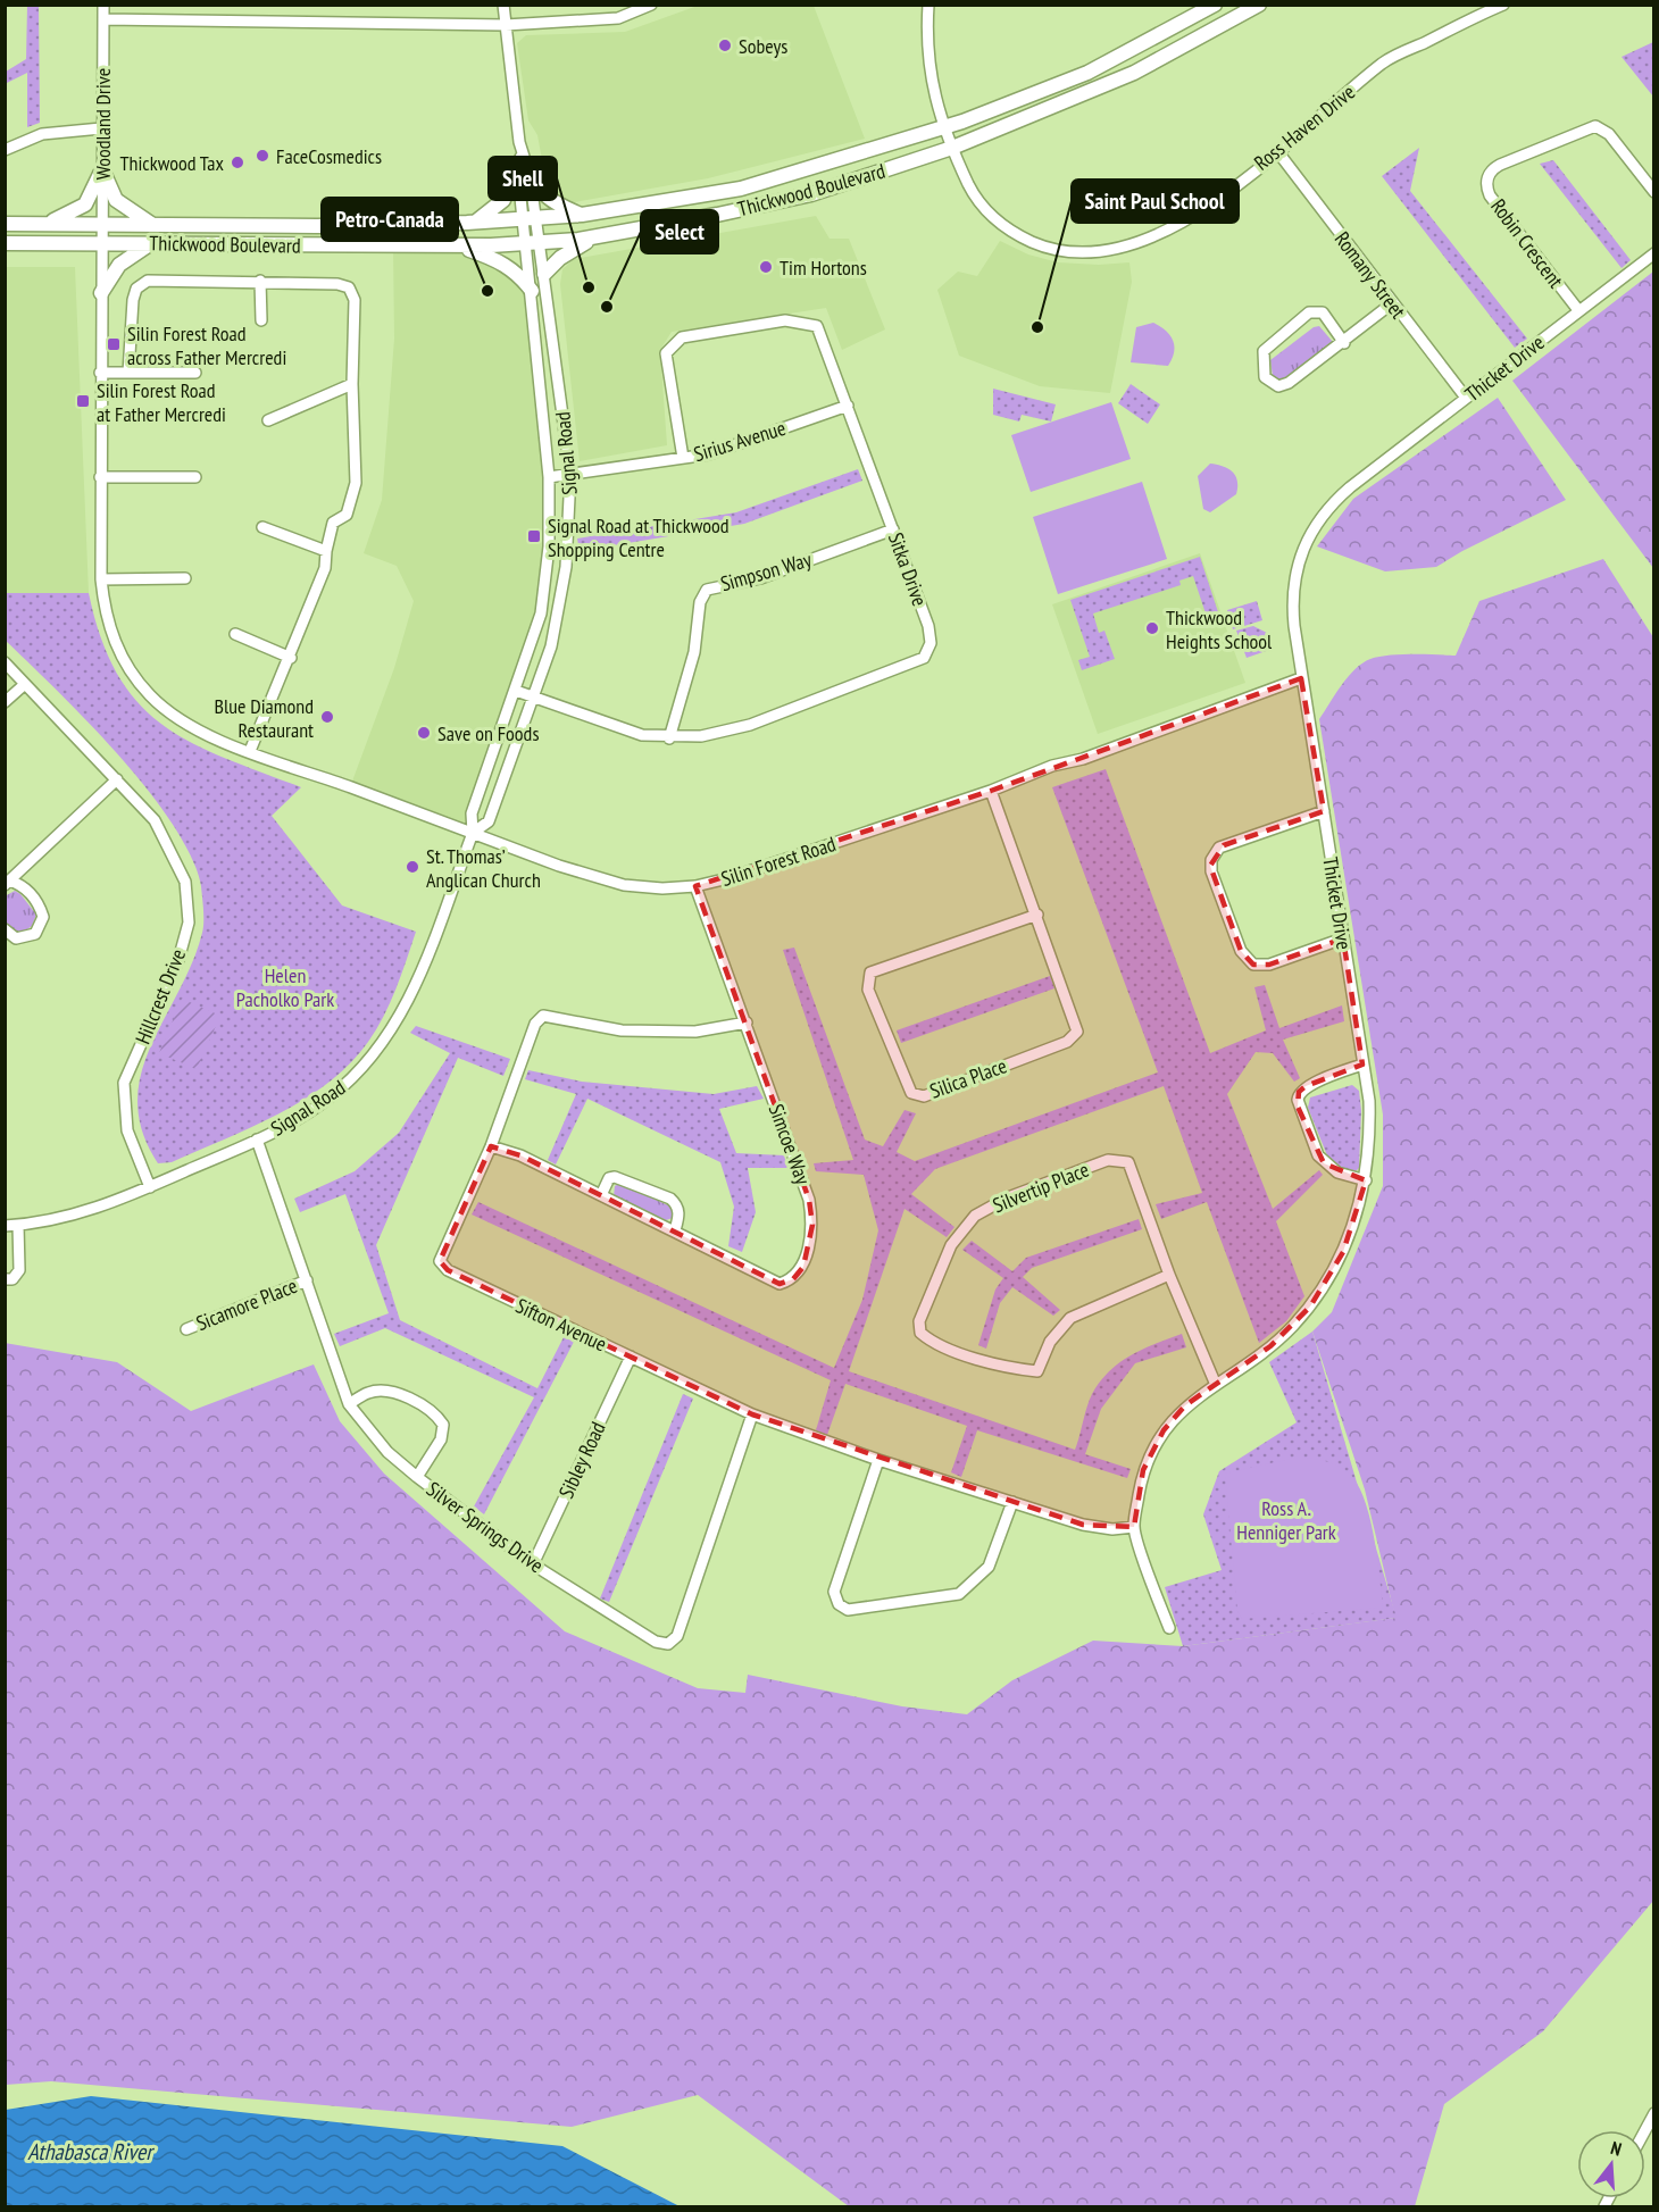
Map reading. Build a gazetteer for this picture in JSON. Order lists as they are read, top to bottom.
{
  "streets": {
    "main road": ["Thickwood Boulevard"],
    "street": [
      "Woodland Drive",
      "Ross Haven Drive",
      "Robin Crescent",
      "Romany Street",
      "Thicket Drive",
      "Sirius Avenue",
      "Signal Road",
      "Sitka Drive",
      "Simpson Way",
      "Silin Forest Road",
      "Hillcrest Drive",
      "Silica Place",
      "Simcoe Way",
      "Silvertip Place",
      "Sicamore Place",
      "Sifton Avenue",
      "Sibley Road",
      "Silver Springs Drive"
    ]
  },
  "crossings": [
    ["Woodland Drive", "Thickwood Boulevard"],
    ["Woodland Drive", "Silin Forest Road"],
    ["Ross Haven Drive", "Thickwood Boulevard"],
    ["Ross Haven Drive", "Romany Street"],
    ["Thickwood Boulevard", "Signal Road"],
    ["Thickwood Boulevard", "Silin Forest Road"],
    ["Robin Crescent", "Thicket Drive"],
    ["Romany Street", "Thicket Drive"],
    ["Thicket Drive", "Silin Forest Road"],
    ["Thicket Drive", "Silvertip Place"],
    ["Thicket Drive", "Sifton Avenue"],
    ["Sirius Avenue", "Signal Road"],
    ["Sirius Avenue", "Sitka Drive"],
    ["Signal Road", "Sitka Drive"],
    ["Signal Road", "Silin Forest Road"],
    ["Signal Road", "Hillcrest Drive"],
    ["Signal Road", "Silver Springs Drive"],
    ["Sitka Drive", "Simpson Way"],
    ["Silin Forest Road", "Silica Place"],
    ["Silin Forest Road", "Simcoe Way"],
    ["Simcoe Way", "Sifton Avenue"],
    ["Sicamore Place", "Silver Springs Drive"],
    ["Sifton Avenue", "Sibley Road"],
    ["Sifton Avenue", "Silver Springs Drive"],
    ["Sibley Road", "Silver Springs Drive"]
  ],
  "water": ["Athabasca River"],
  "parks": ["Helen Pacholko Park", "Ross A. Henniger Park"],
  "places": {
    "other": [
      "Sobeys",
      "FaceCosmedics",
      "Thickwood Tax",
      "Tim Hortons",
      "Shell",
      "Petro-Canada",
      "Select",
      "Saint Paul School",
      "Thickwood Heights School",
      "Blue Diamond Restaurant",
      "Save on Foods",
      "St. Thomas’ Anglican Church"
    ],
    "transit": ["Silin Forest Road across Father Mercredi", "Silin Forest Road at Father Mercredi", "Signal Road at Thickwood Shopping Centre"]
  },
  "north": "top"
}
